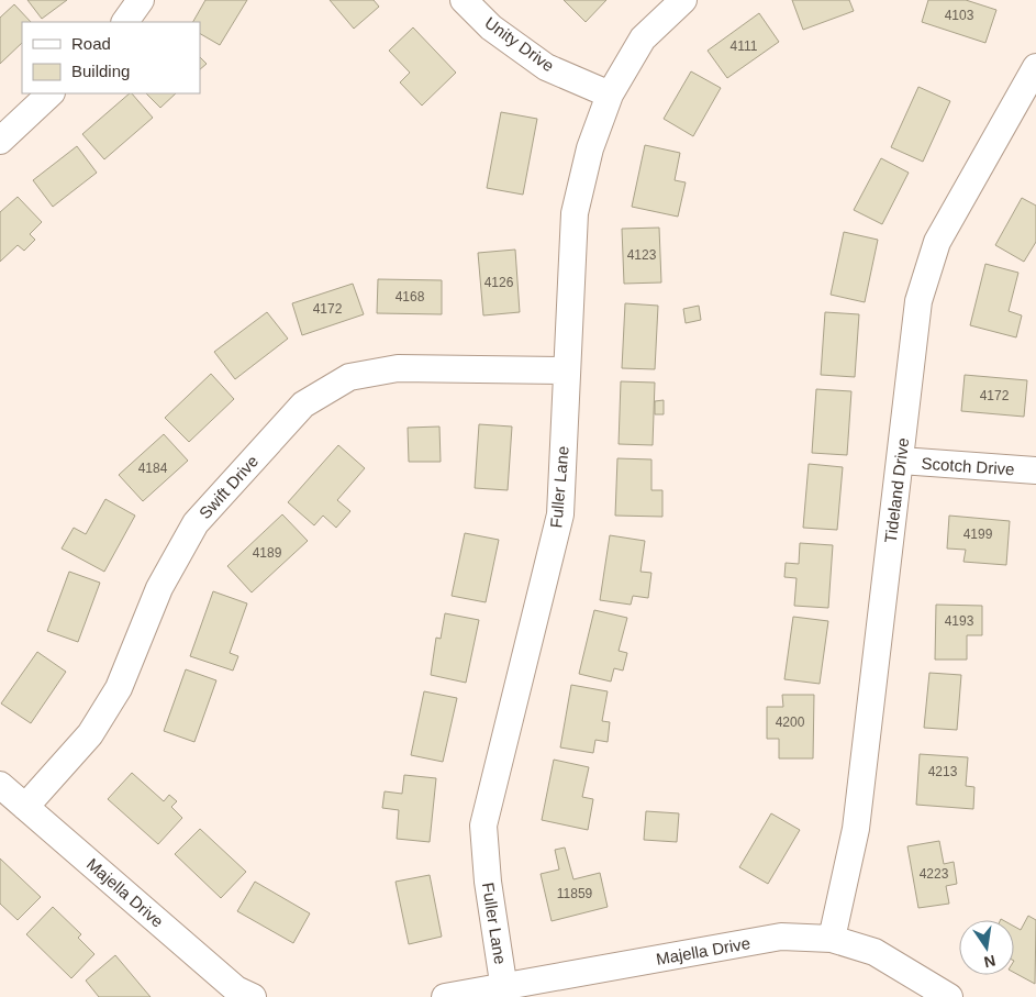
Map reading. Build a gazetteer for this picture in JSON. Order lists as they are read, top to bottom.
{
  "streets": {
    "street": [
      "Unity Drive",
      "Scotch Drive",
      "Swift Drive",
      "Fuller Lane",
      "Tideland Drive",
      "Majella Drive"
    ]
  },
  "crossings": [
    ["Unity Drive", "Fuller Lane"],
    ["Scotch Drive", "Tideland Drive"],
    ["Swift Drive", "Fuller Lane"],
    ["Swift Drive", "Majella Drive"],
    ["Fuller Lane", "Majella Drive"],
    ["Tideland Drive", "Majella Drive"]
  ],
  "house_numbers": [
    "4103",
    "4111",
    "4123",
    "4126",
    "4168",
    "4172",
    "4172",
    "4184",
    "4199",
    "4189",
    "4193",
    "4200",
    "4213",
    "4223",
    "11859"
  ],
  "legend": ["Road", "Building"],
  "north": "bottom"
}
